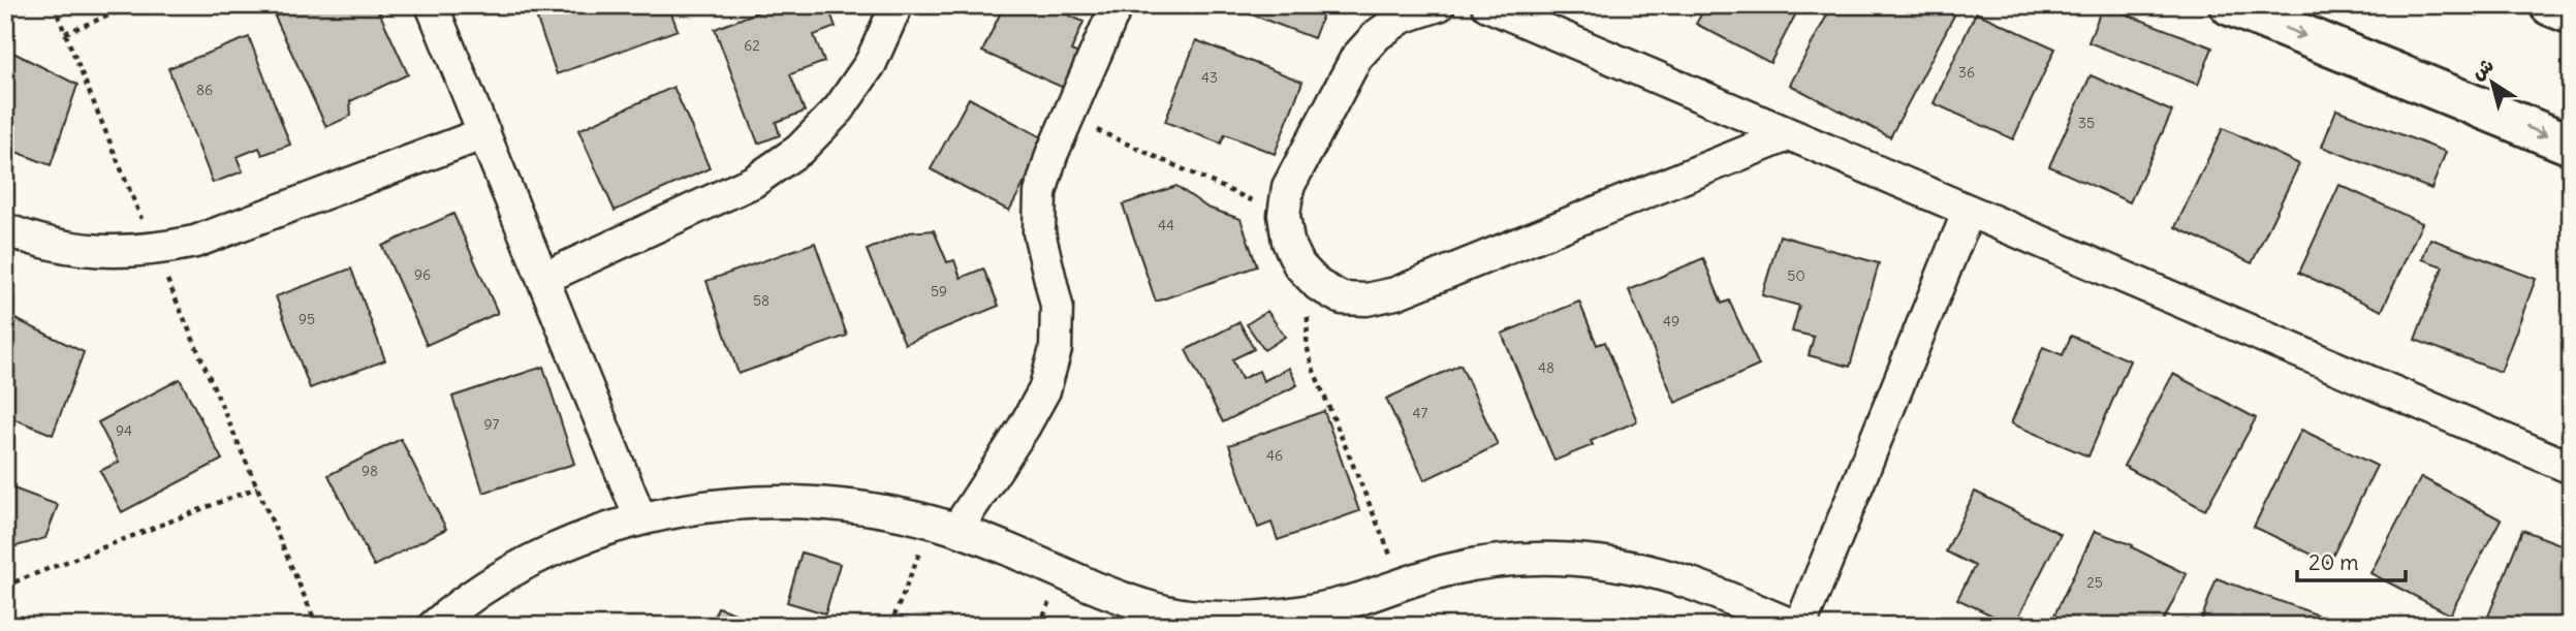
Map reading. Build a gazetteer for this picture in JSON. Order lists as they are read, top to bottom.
{
  "house_numbers": [
    "62",
    "36",
    "43",
    "86",
    "35",
    "44",
    "96",
    "50",
    "59",
    "58",
    "95",
    "49",
    "48",
    "47",
    "97",
    "94",
    "46",
    "98",
    "25"
  ],
  "scale_bar": "20 m",
  "north": "top left"
}
